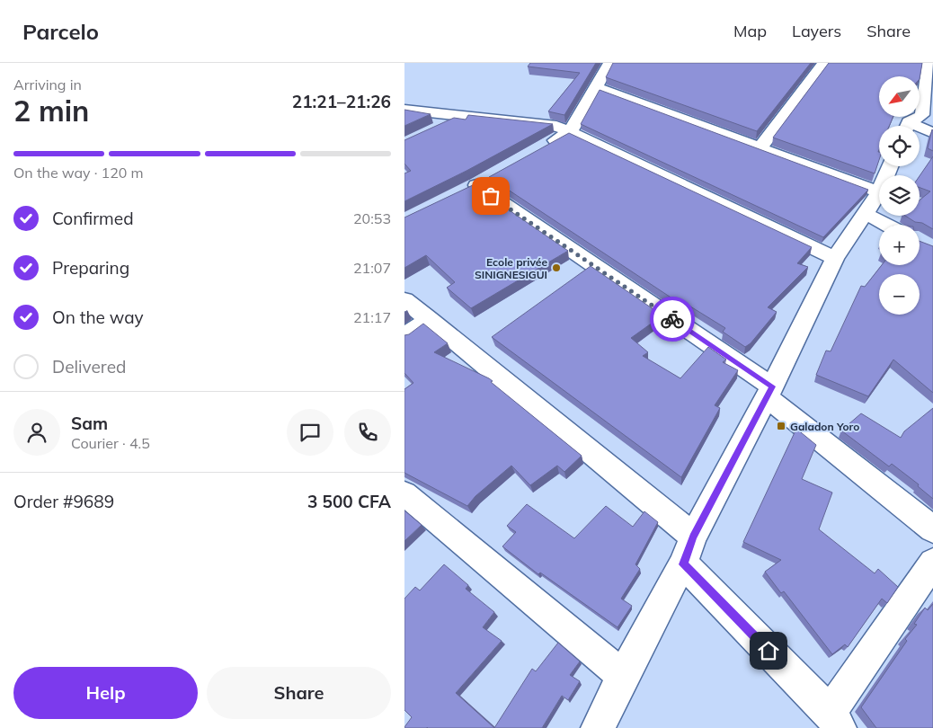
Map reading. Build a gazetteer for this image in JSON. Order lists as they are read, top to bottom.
{
  "places": {
    "other": ["Ecole privée SINIGNESIGUI"],
    "transit": ["Galadon Yoro"]
  },
  "north": "bottom left",
  "page": {
    "header": "Parcelo",
    "nav": ["Map", "Layers", "Share"],
    "heading": ["2 min", "Arriving in", "21:21–21:26"],
    "panel": [
      "Sam",
      "Courier · 4.5",
      "Order #9689",
      "3 500 CFA"
    ],
    "map_buttons": ["+", "−"],
    "bar": "On the way · 120 m",
    "list": [
      ["Confirmed", "20:53"],
      ["Preparing", "21:07"],
      ["On the way", "21:17"],
      "Delivered"
    ],
    "buttons": ["Help", "Share"]
  }
}
